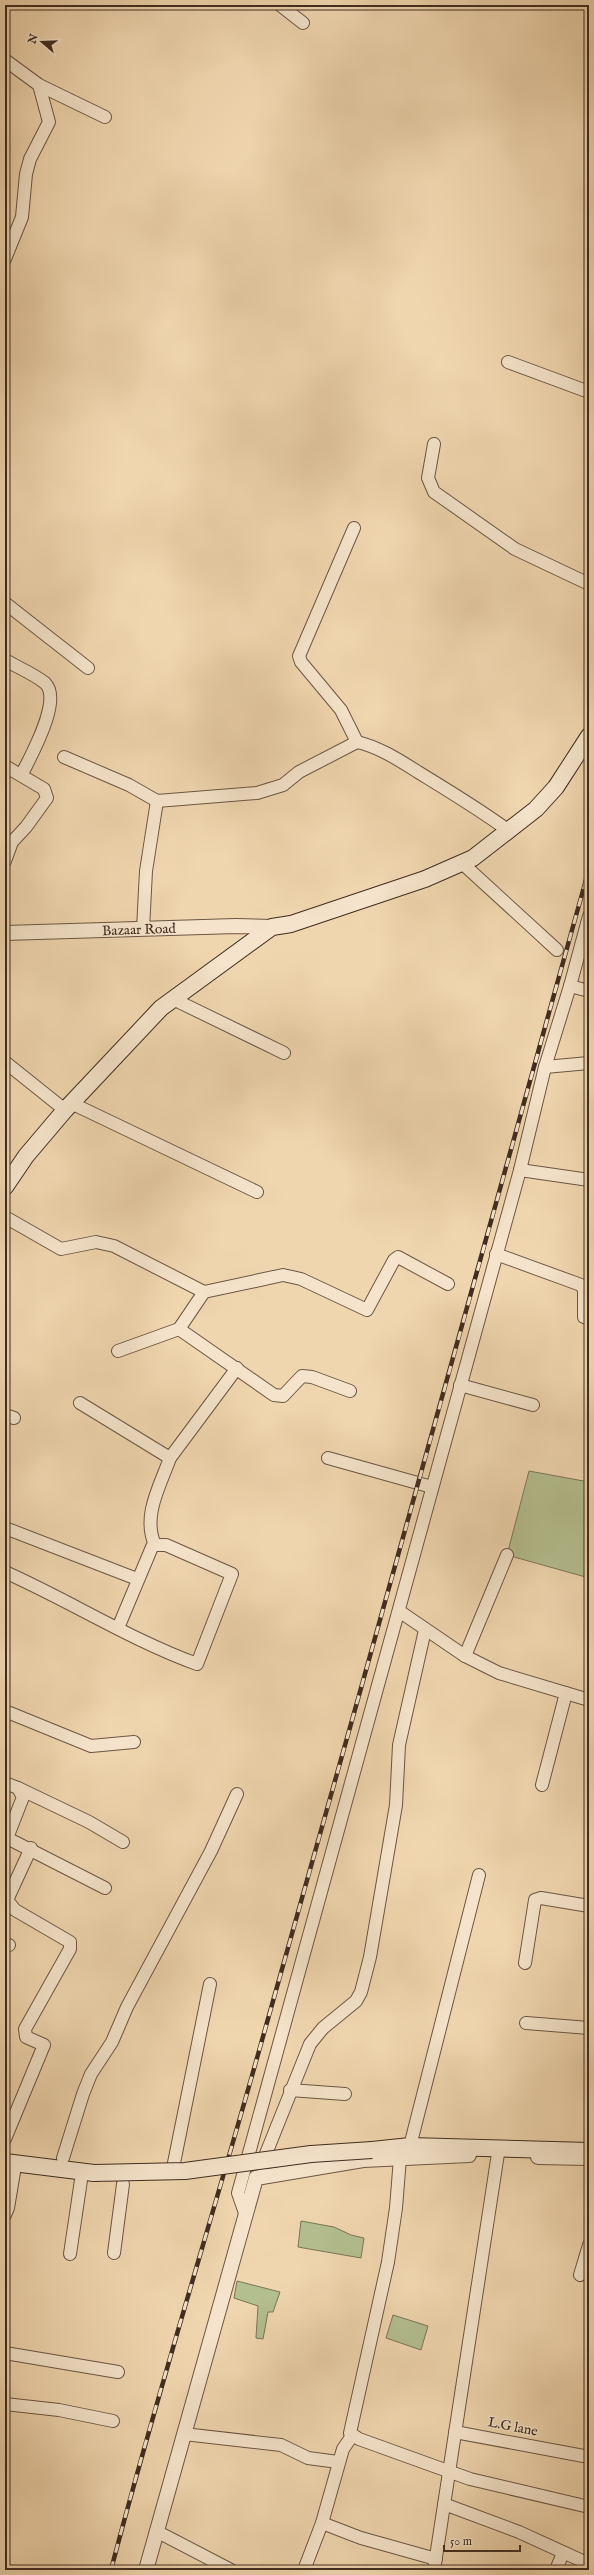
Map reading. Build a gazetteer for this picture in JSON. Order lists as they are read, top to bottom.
{
  "streets": {
    "street": ["Bazaar Road", "L.G lane"]
  },
  "scale_bar": "50 m",
  "north": "left"
}
